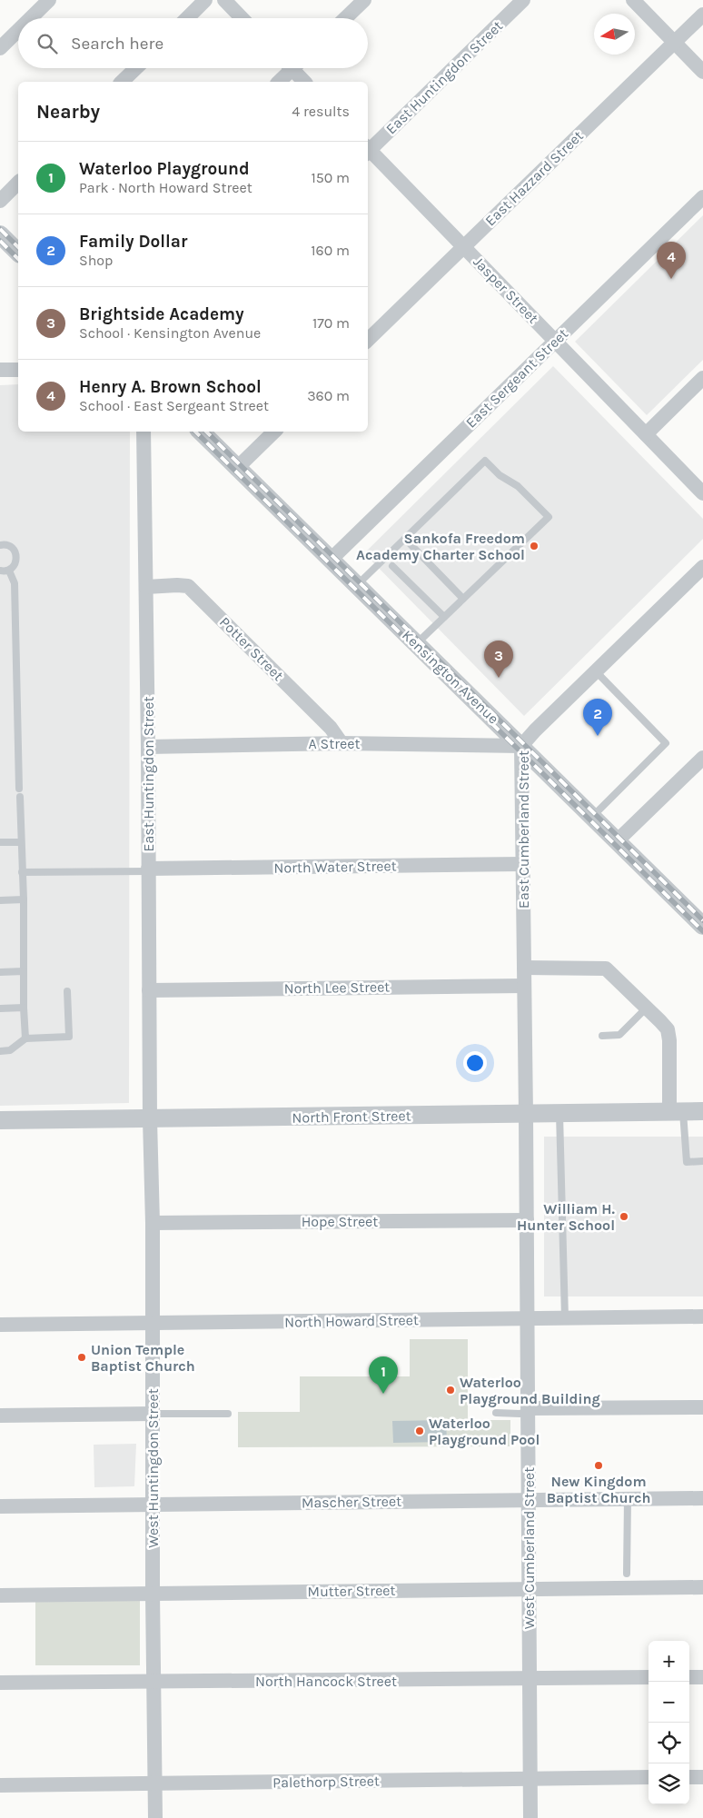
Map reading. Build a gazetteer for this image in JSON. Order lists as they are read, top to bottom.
{
  "streets": {
    "street": [
      "East Huntingdon Street",
      "East Hazzard Street",
      "Jasper Street",
      "East Sergeant Street",
      "Potter Street",
      "Kensington Avenue",
      "A Street",
      "East Cumberland Street",
      "North Water Street",
      "North Lee Street",
      "North Front Street",
      "Hope Street",
      "North Howard Street",
      "West Huntingdon Street",
      "Mascher Street",
      "West Cumberland Street",
      "Mutter Street",
      "North Hancock Street",
      "Palethorp Street"
    ]
  },
  "crossings": [
    ["East Huntingdon Street", "Potter Street"],
    ["East Huntingdon Street", "A Street"],
    ["East Huntingdon Street", "North Water Street"],
    ["East Huntingdon Street", "North Lee Street"],
    ["East Huntingdon Street", "North Front Street"],
    ["East Huntingdon Street", "West Huntingdon Street"],
    ["East Hazzard Street", "Jasper Street"],
    ["Jasper Street", "East Sergeant Street"],
    ["East Sergeant Street", "Kensington Avenue"],
    ["Potter Street", "A Street"],
    ["Kensington Avenue", "A Street"],
    ["Kensington Avenue", "East Cumberland Street"],
    ["A Street", "East Cumberland Street"],
    ["East Cumberland Street", "North Water Street"],
    ["East Cumberland Street", "North Lee Street"],
    ["East Cumberland Street", "North Front Street"],
    ["East Cumberland Street", "West Cumberland Street"],
    ["North Front Street", "West Huntingdon Street"],
    ["North Front Street", "West Cumberland Street"],
    ["Hope Street", "West Huntingdon Street"],
    ["Hope Street", "West Cumberland Street"],
    ["North Howard Street", "West Huntingdon Street"],
    ["North Howard Street", "West Cumberland Street"],
    ["West Huntingdon Street", "Mascher Street"],
    ["West Huntingdon Street", "Mutter Street"],
    ["West Huntingdon Street", "North Hancock Street"],
    ["West Huntingdon Street", "Palethorp Street"],
    ["Mascher Street", "West Cumberland Street"],
    ["West Cumberland Street", "Mutter Street"],
    ["West Cumberland Street", "North Hancock Street"],
    ["West Cumberland Street", "Palethorp Street"]
  ],
  "places": [
    "Sankofa Freedom Academy Charter School",
    "William H. Hunter School",
    "Union Temple Baptist Church",
    "Waterloo Playground Building",
    "Waterloo Playground Pool",
    "New Kingdom Baptist Church"
  ],
  "north": "left",
  "page": {
    "search": "Search here",
    "heading": ["Nearby", "4 results"],
    "list": [
      {
        "mark": "1",
        "name": "Waterloo Playground",
        "note": "Park · North Howard Street",
        "value": "150 m"
      },
      {
        "mark": "2",
        "name": "Family Dollar",
        "note": "Shop",
        "value": "160 m"
      },
      {
        "mark": "3",
        "name": "Brightside Academy",
        "note": "School · Kensington Avenue",
        "value": "170 m"
      },
      {
        "mark": "4",
        "name": "Henry A. Brown School",
        "note": "School · East Sergeant Street",
        "value": "360 m"
      }
    ],
    "pins": [
      "4",
      "3",
      "2",
      "1"
    ],
    "map_buttons": ["+", "−"]
  }
}
